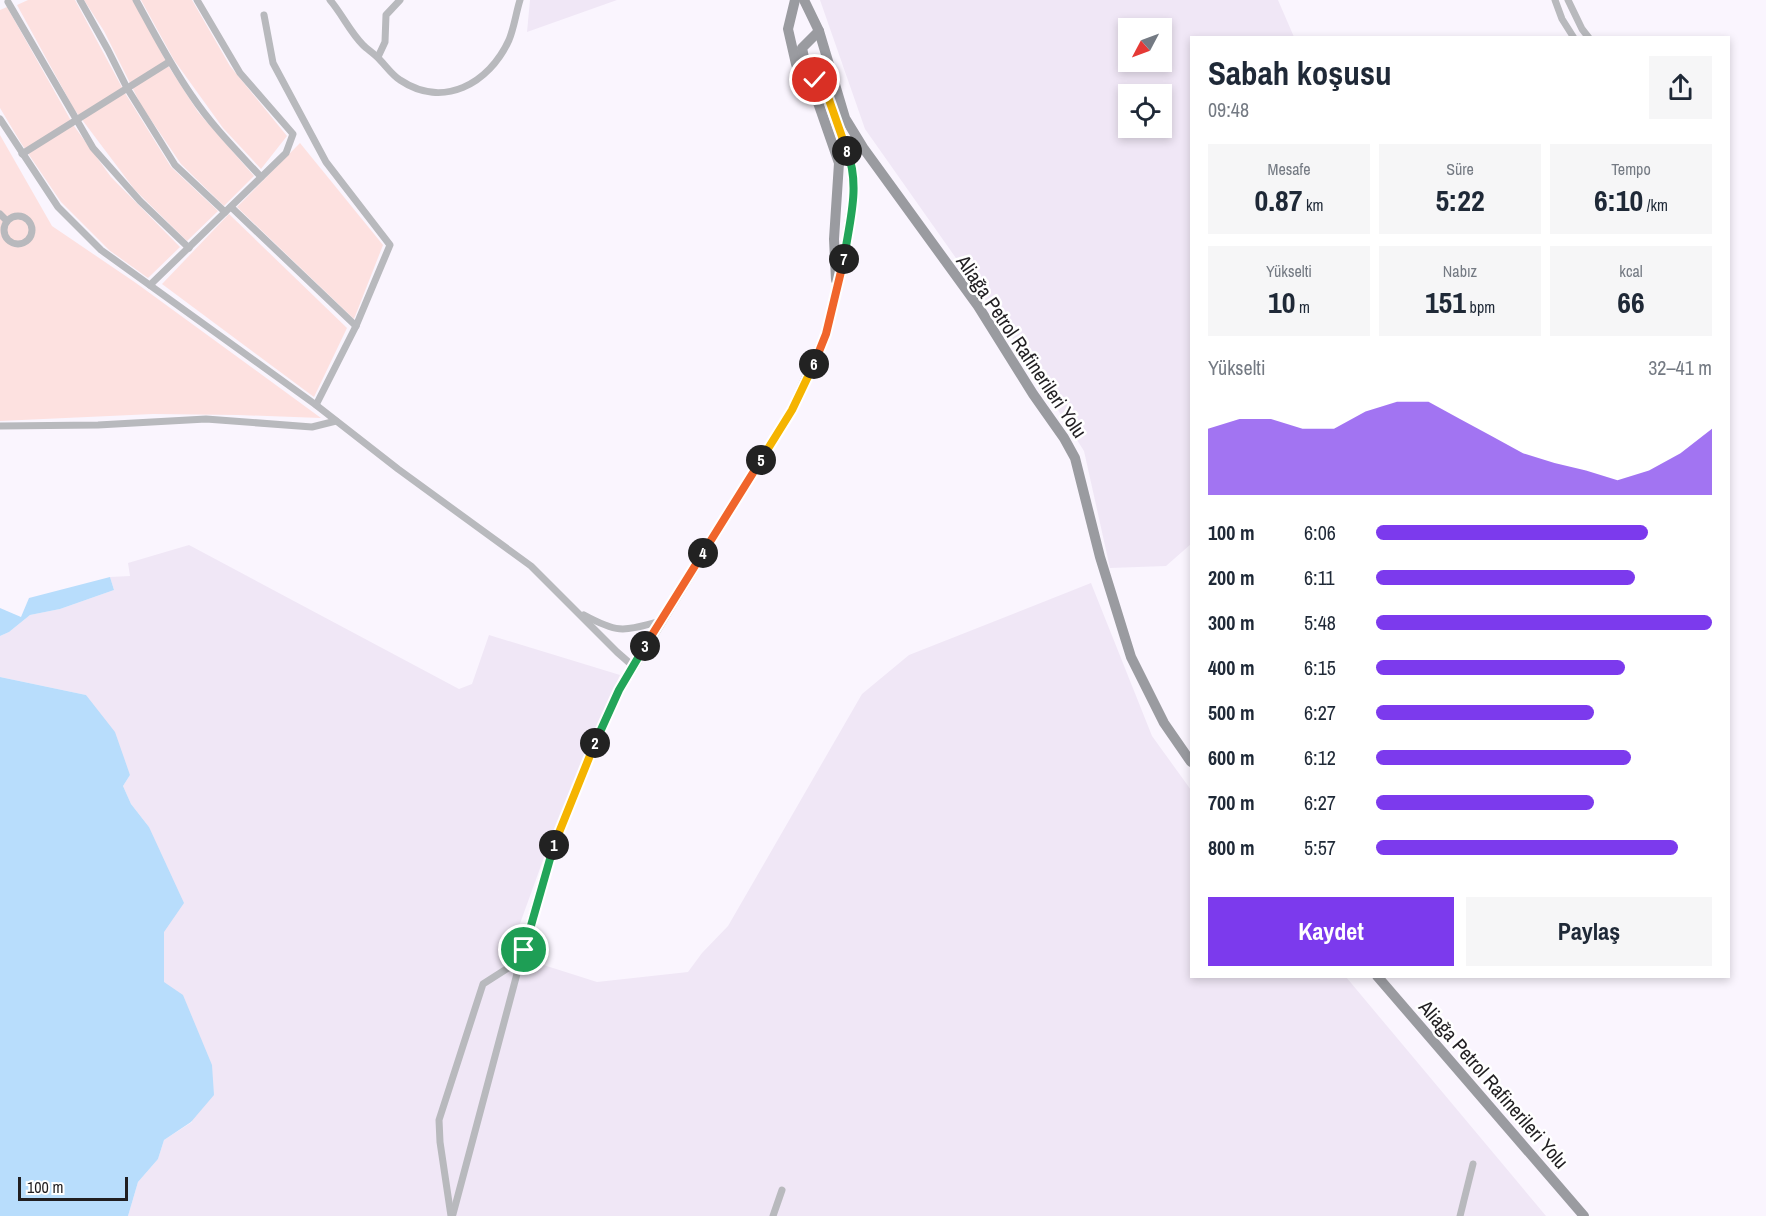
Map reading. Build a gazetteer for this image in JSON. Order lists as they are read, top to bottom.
{
  "streets": {
    "street": ["Aliağa Petrol Rafinerileri Yolu"]
  },
  "scale_bar": "100 m",
  "north": "bottom left",
  "page": {
    "heading": ["Sabah koşusu", "09:48"],
    "pins": [
      "8",
      "7",
      "6",
      "5",
      "4",
      "3",
      "2",
      "1"
    ],
    "stats": [
      ["Mesafe", "0.87 km"],
      ["Süre", "5:22"],
      ["Tempo", "6:10 /km"],
      ["Yükselti", "10 m"],
      ["Nabız", "151 bpm"],
      ["kcal", "66"]
    ],
    "chart": ["Yükselti", "32–41 m"],
    "list": [
      {
        "name": "100 m",
        "note": "6:06"
      },
      {
        "name": "200 m",
        "note": "6:11"
      },
      {
        "name": "300 m",
        "note": "5:48"
      },
      {
        "name": "400 m",
        "note": "6:15"
      },
      {
        "name": "500 m",
        "note": "6:27"
      },
      {
        "name": "600 m",
        "note": "6:12"
      },
      {
        "name": "700 m",
        "note": "6:27"
      },
      {
        "name": "800 m",
        "note": "5:57"
      }
    ],
    "buttons": ["Kaydet", "Paylaş"],
    "scale": "100 m"
  }
}
